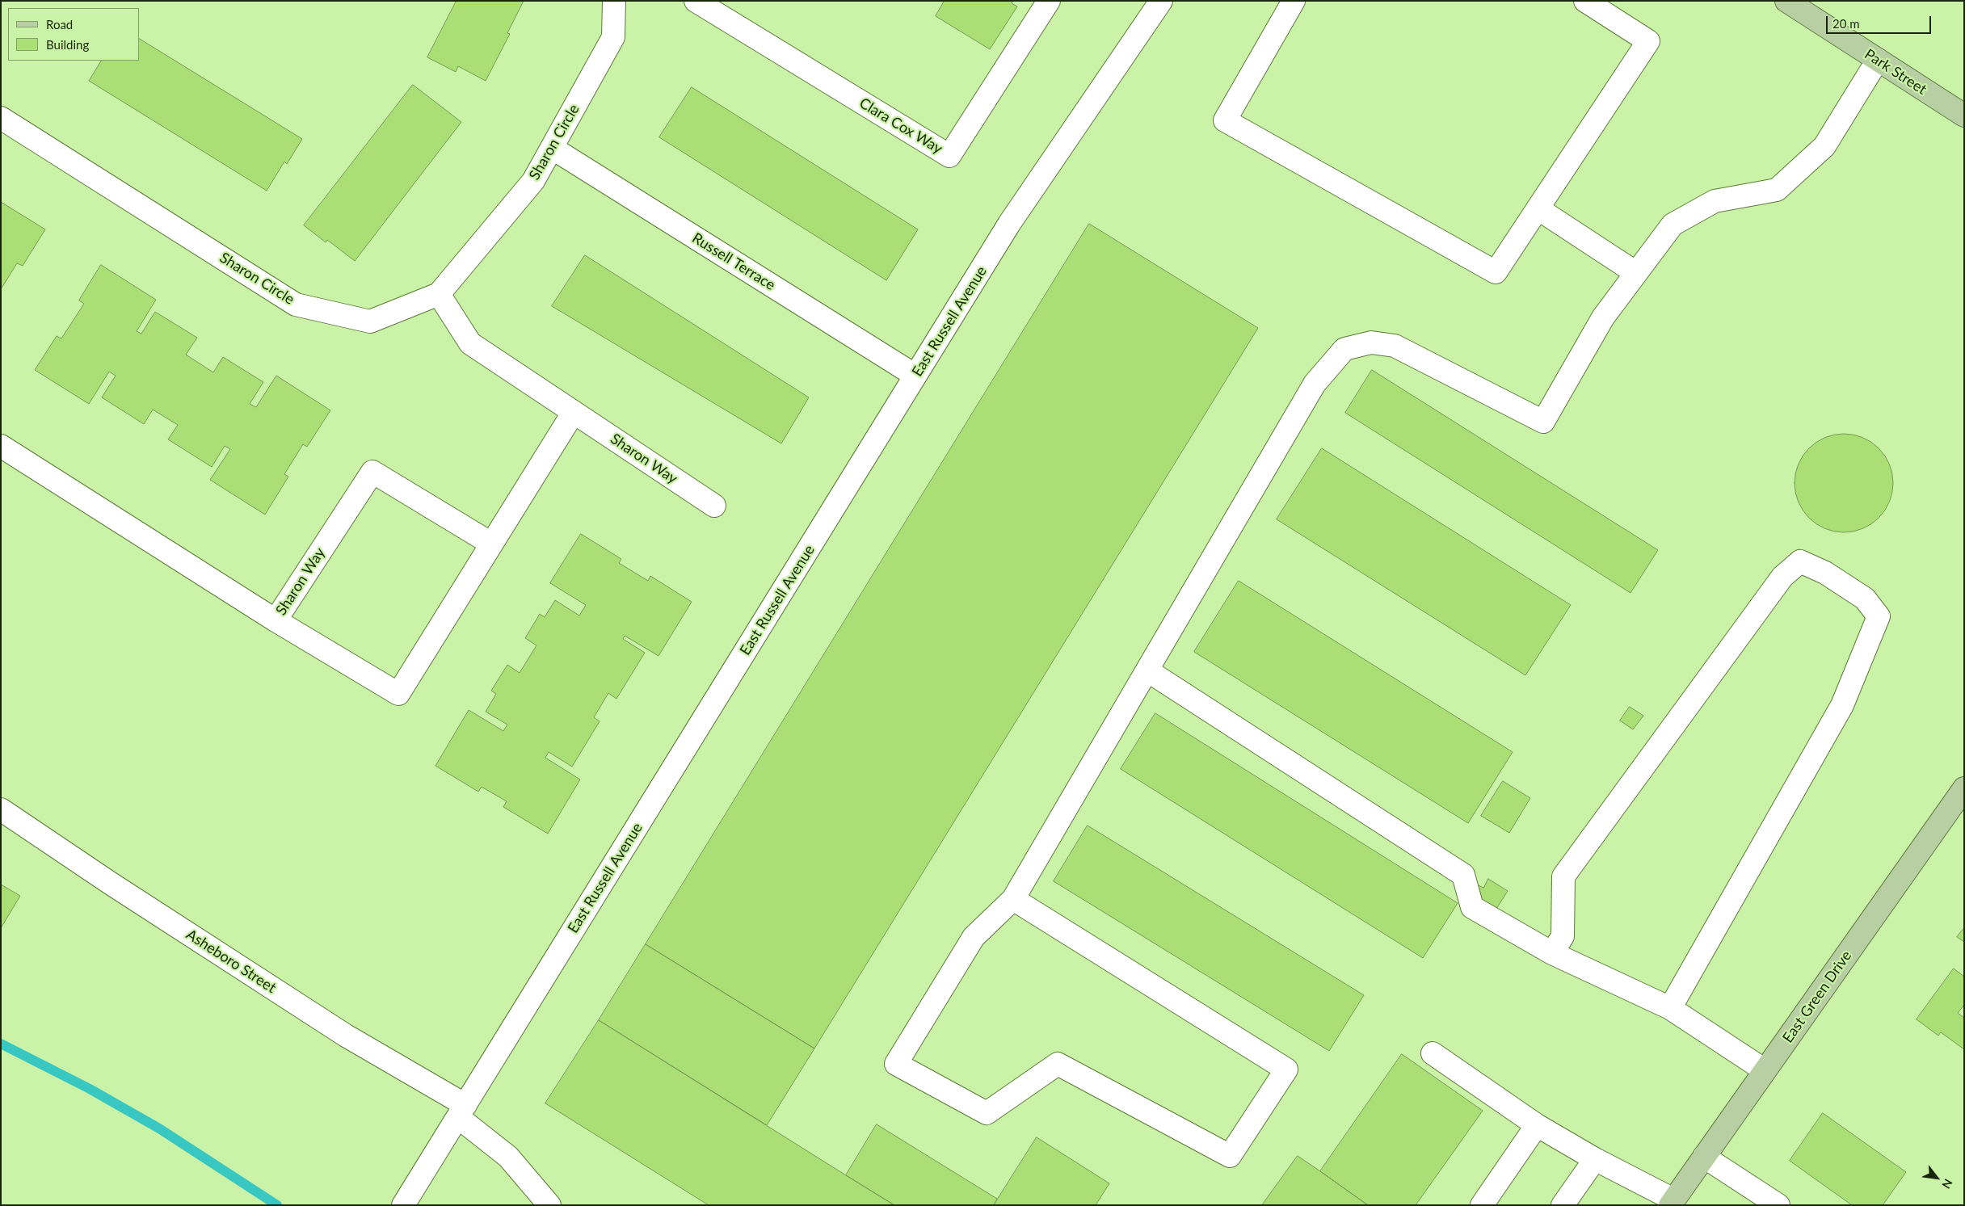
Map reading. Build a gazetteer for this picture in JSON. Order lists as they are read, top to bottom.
{
  "streets": {
    "main road": ["Park Street", "East Green Drive"],
    "street": [
      "Clara Cox Way",
      "Sharon Circle",
      "Russell Terrace",
      "East Russell Avenue",
      "Sharon Way",
      "Asheboro Street"
    ]
  },
  "crossings": [
    ["Sharon Circle", "Russell Terrace"],
    ["Sharon Circle", "Sharon Way"],
    ["Russell Terrace", "East Russell Avenue"],
    ["East Russell Avenue", "Asheboro Street"]
  ],
  "legend": ["Road", "Building"],
  "scale_bar": "20 m",
  "north": "bottom right"
}
